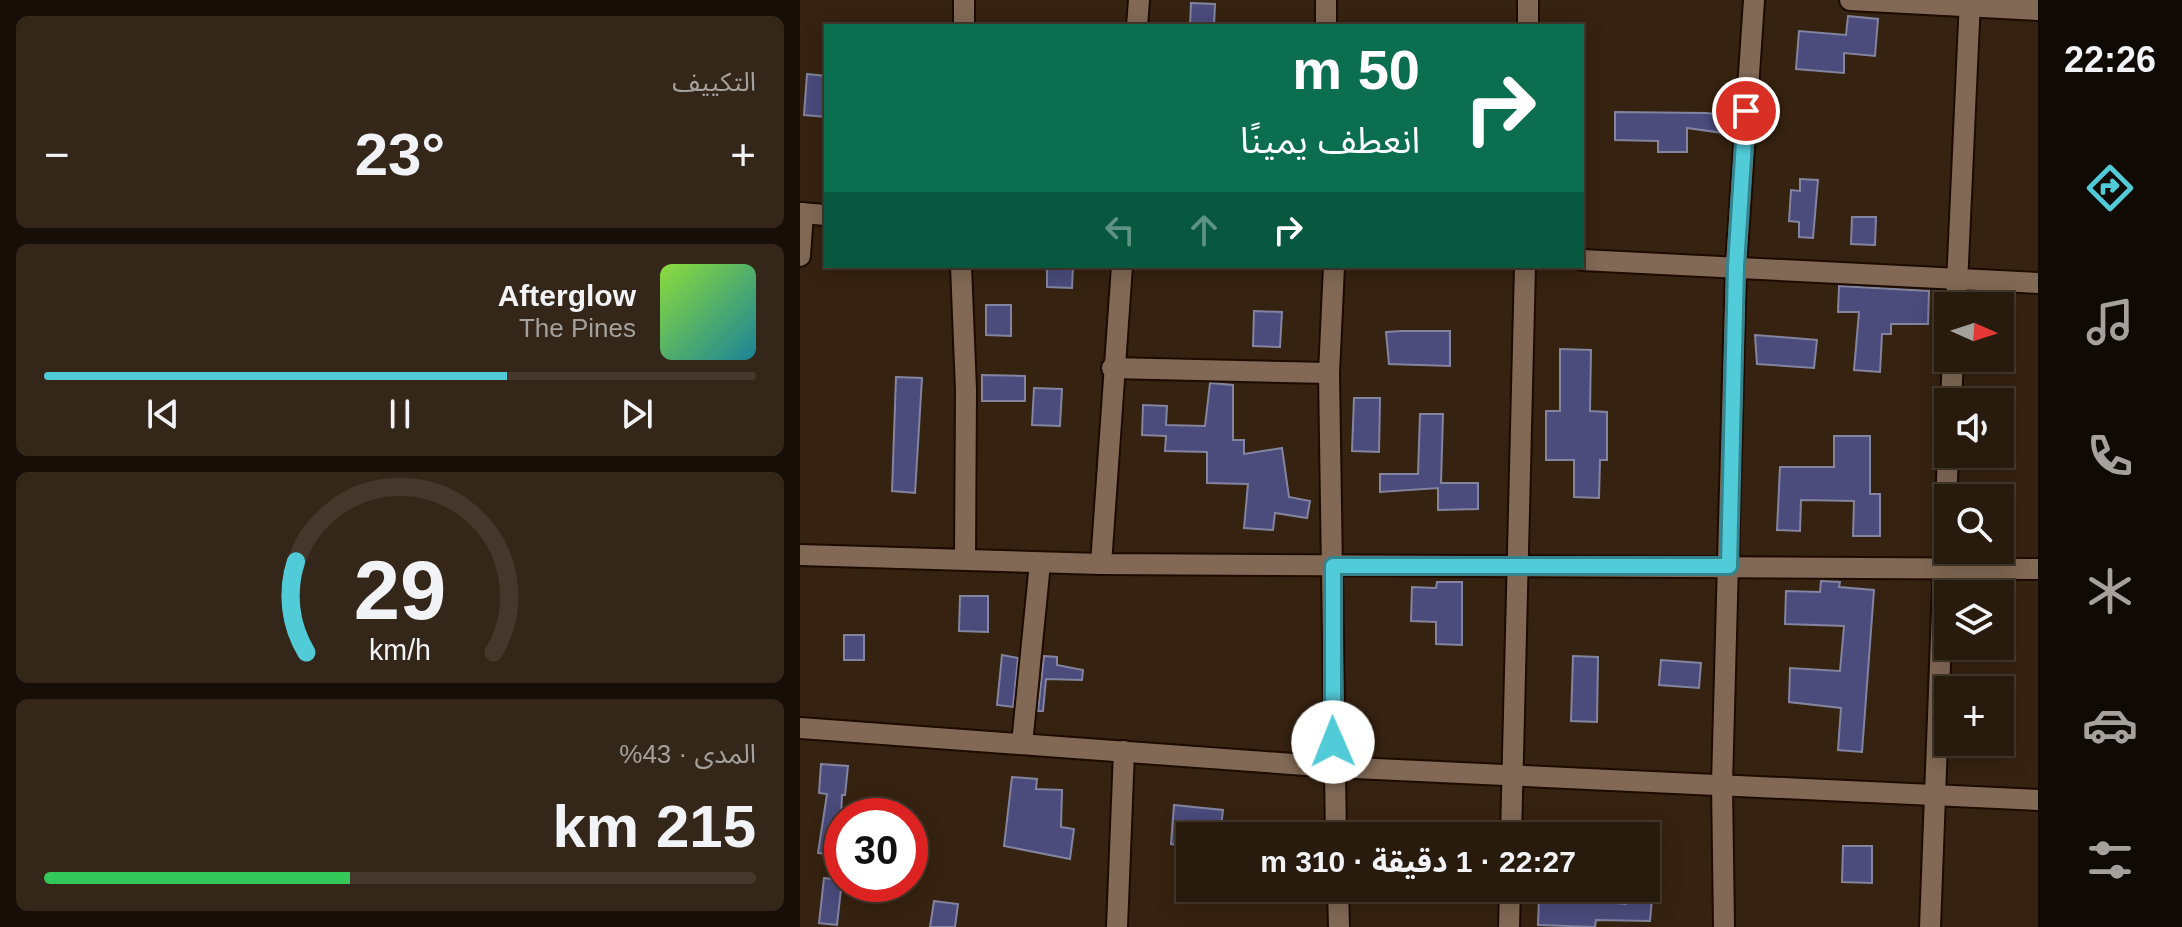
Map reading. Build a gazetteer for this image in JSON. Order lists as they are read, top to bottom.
{
  "north": "right",
  "page": {
    "tabs": "22:26",
    "tile": [
      "التكييف",
      ["المدى · 43%", "215 km"]
    ],
    "turn": ["50 m", "انعطف يمينًا"],
    "heat": ["−", "23°", "+"],
    "song": ["Afterglow", "The Pines"],
    "map_buttons": "+",
    "limit": "30",
    "trip": "22:27 · 1 دقيقة · 310 m",
    "gauge": ["29", "km/h"]
  }
}
